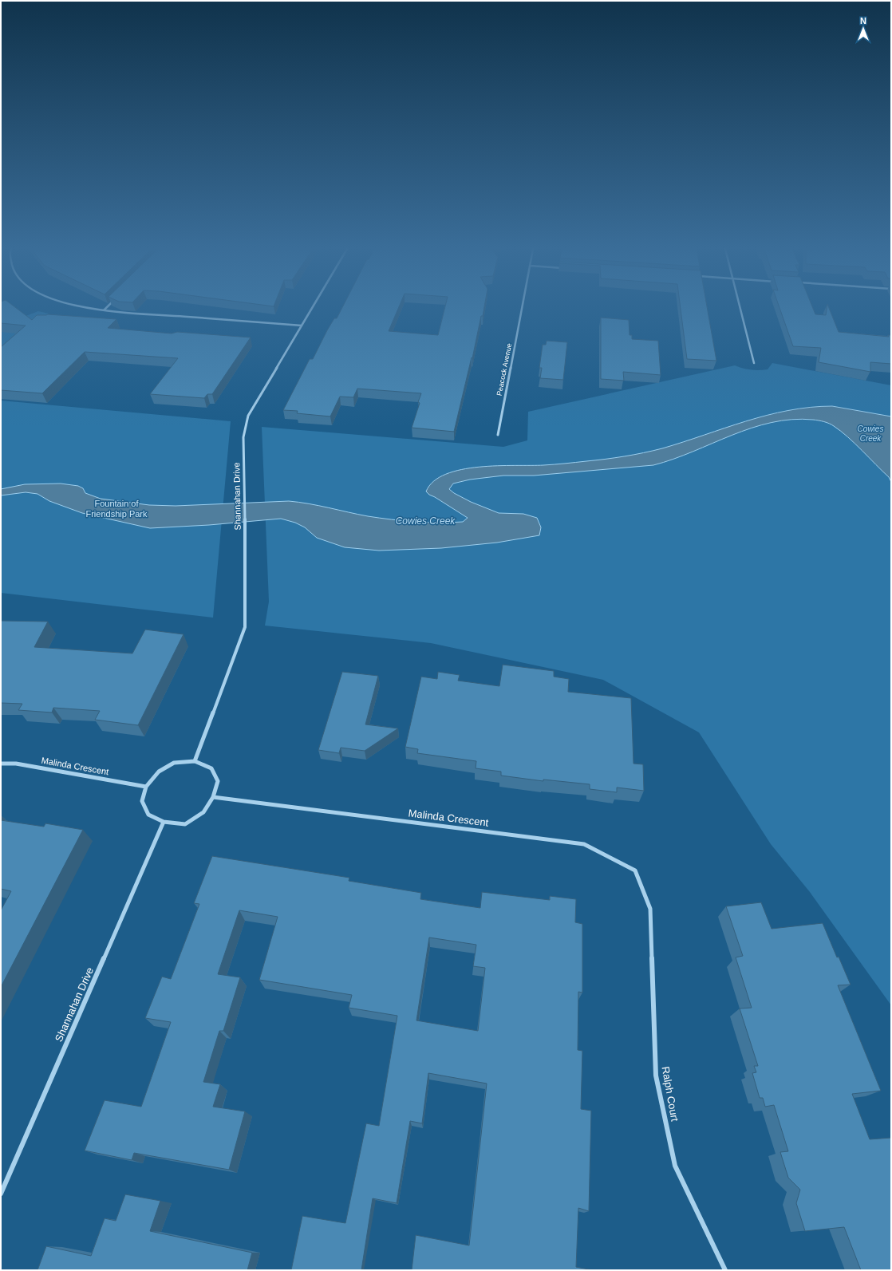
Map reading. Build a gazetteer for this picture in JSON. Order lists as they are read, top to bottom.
{
  "streets": {
    "street": [
      "Peacock Avenue",
      "Shannahan Drive",
      "Malinda Crescent",
      "Ralph Court"
    ]
  },
  "crossings": [
    ["Shannahan Drive", "Malinda Crescent"],
    ["Malinda Crescent", "Ralph Court"]
  ],
  "water": ["Cowies Creek"],
  "parks": ["Fountain of Friendship Park"],
  "north": "top"
}
